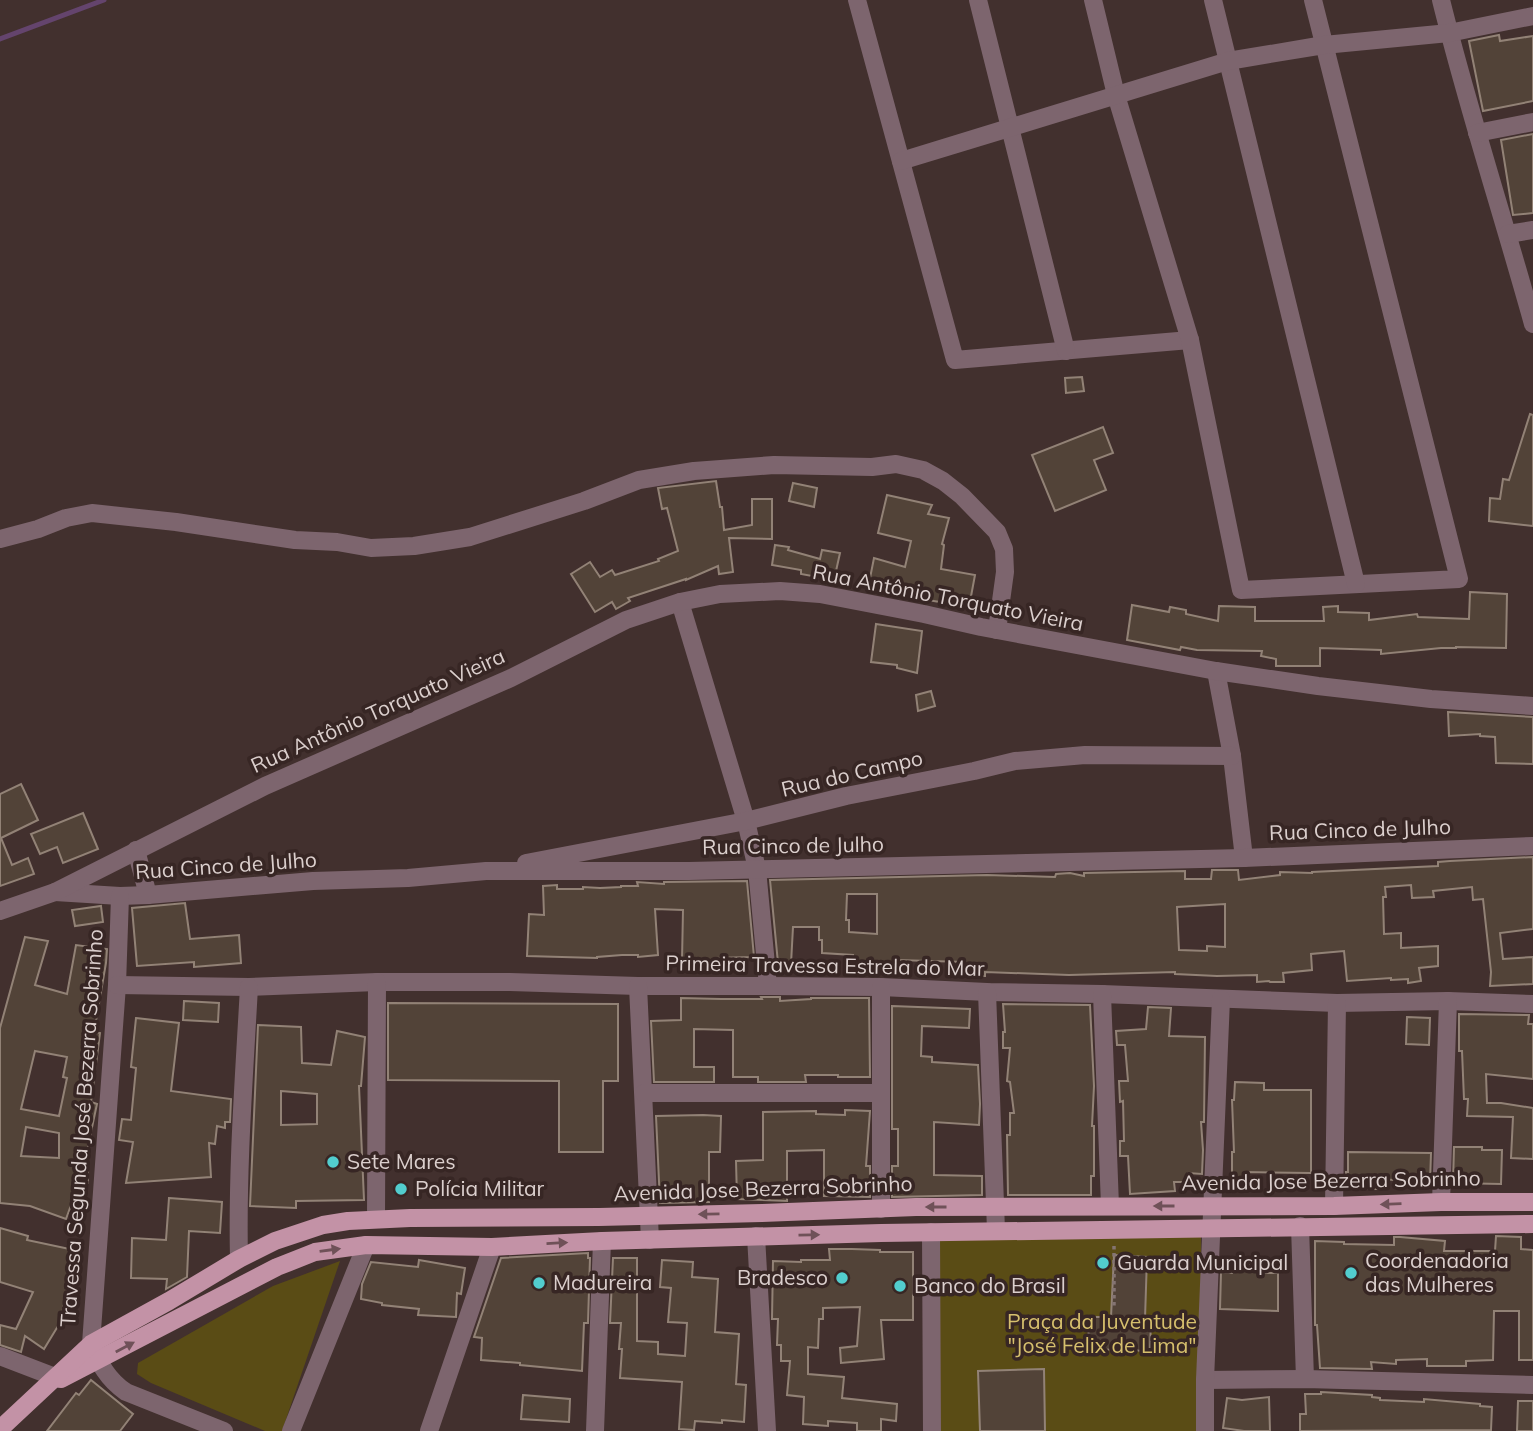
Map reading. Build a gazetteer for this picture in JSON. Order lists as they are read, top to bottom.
{
  "streets": {
    "main road": ["Avenida Jose Bezerra Sobrinho"],
    "street": [
      "Rua Antônio Torquato Vieira",
      "Rua do Campo",
      "Rua Cinco de Julho",
      "Primeira Travessa Estrela do Mar",
      "Travessa Segunda José Bezerra Sobrinho"
    ]
  },
  "crossings": [
    ["Rua Antônio Torquato Vieira", "Rua Cinco de Julho"],
    ["Rua do Campo", "Rua Cinco de Julho"],
    ["Rua Cinco de Julho", "Travessa Segunda José Bezerra Sobrinho"],
    ["Primeira Travessa Estrela do Mar", "Travessa Segunda José Bezerra Sobrinho"],
    ["Travessa Segunda José Bezerra Sobrinho", "Avenida Jose Bezerra Sobrinho"]
  ],
  "parks": ["Praça da Juventude \"José Felix de Lima\""],
  "places": [
    "Sete Mares",
    "Polícia Militar",
    "Guarda Municipal",
    "Coordenadoria das Mulheres",
    "Bradesco",
    "Madureira",
    "Banco do Brasil"
  ]
}
